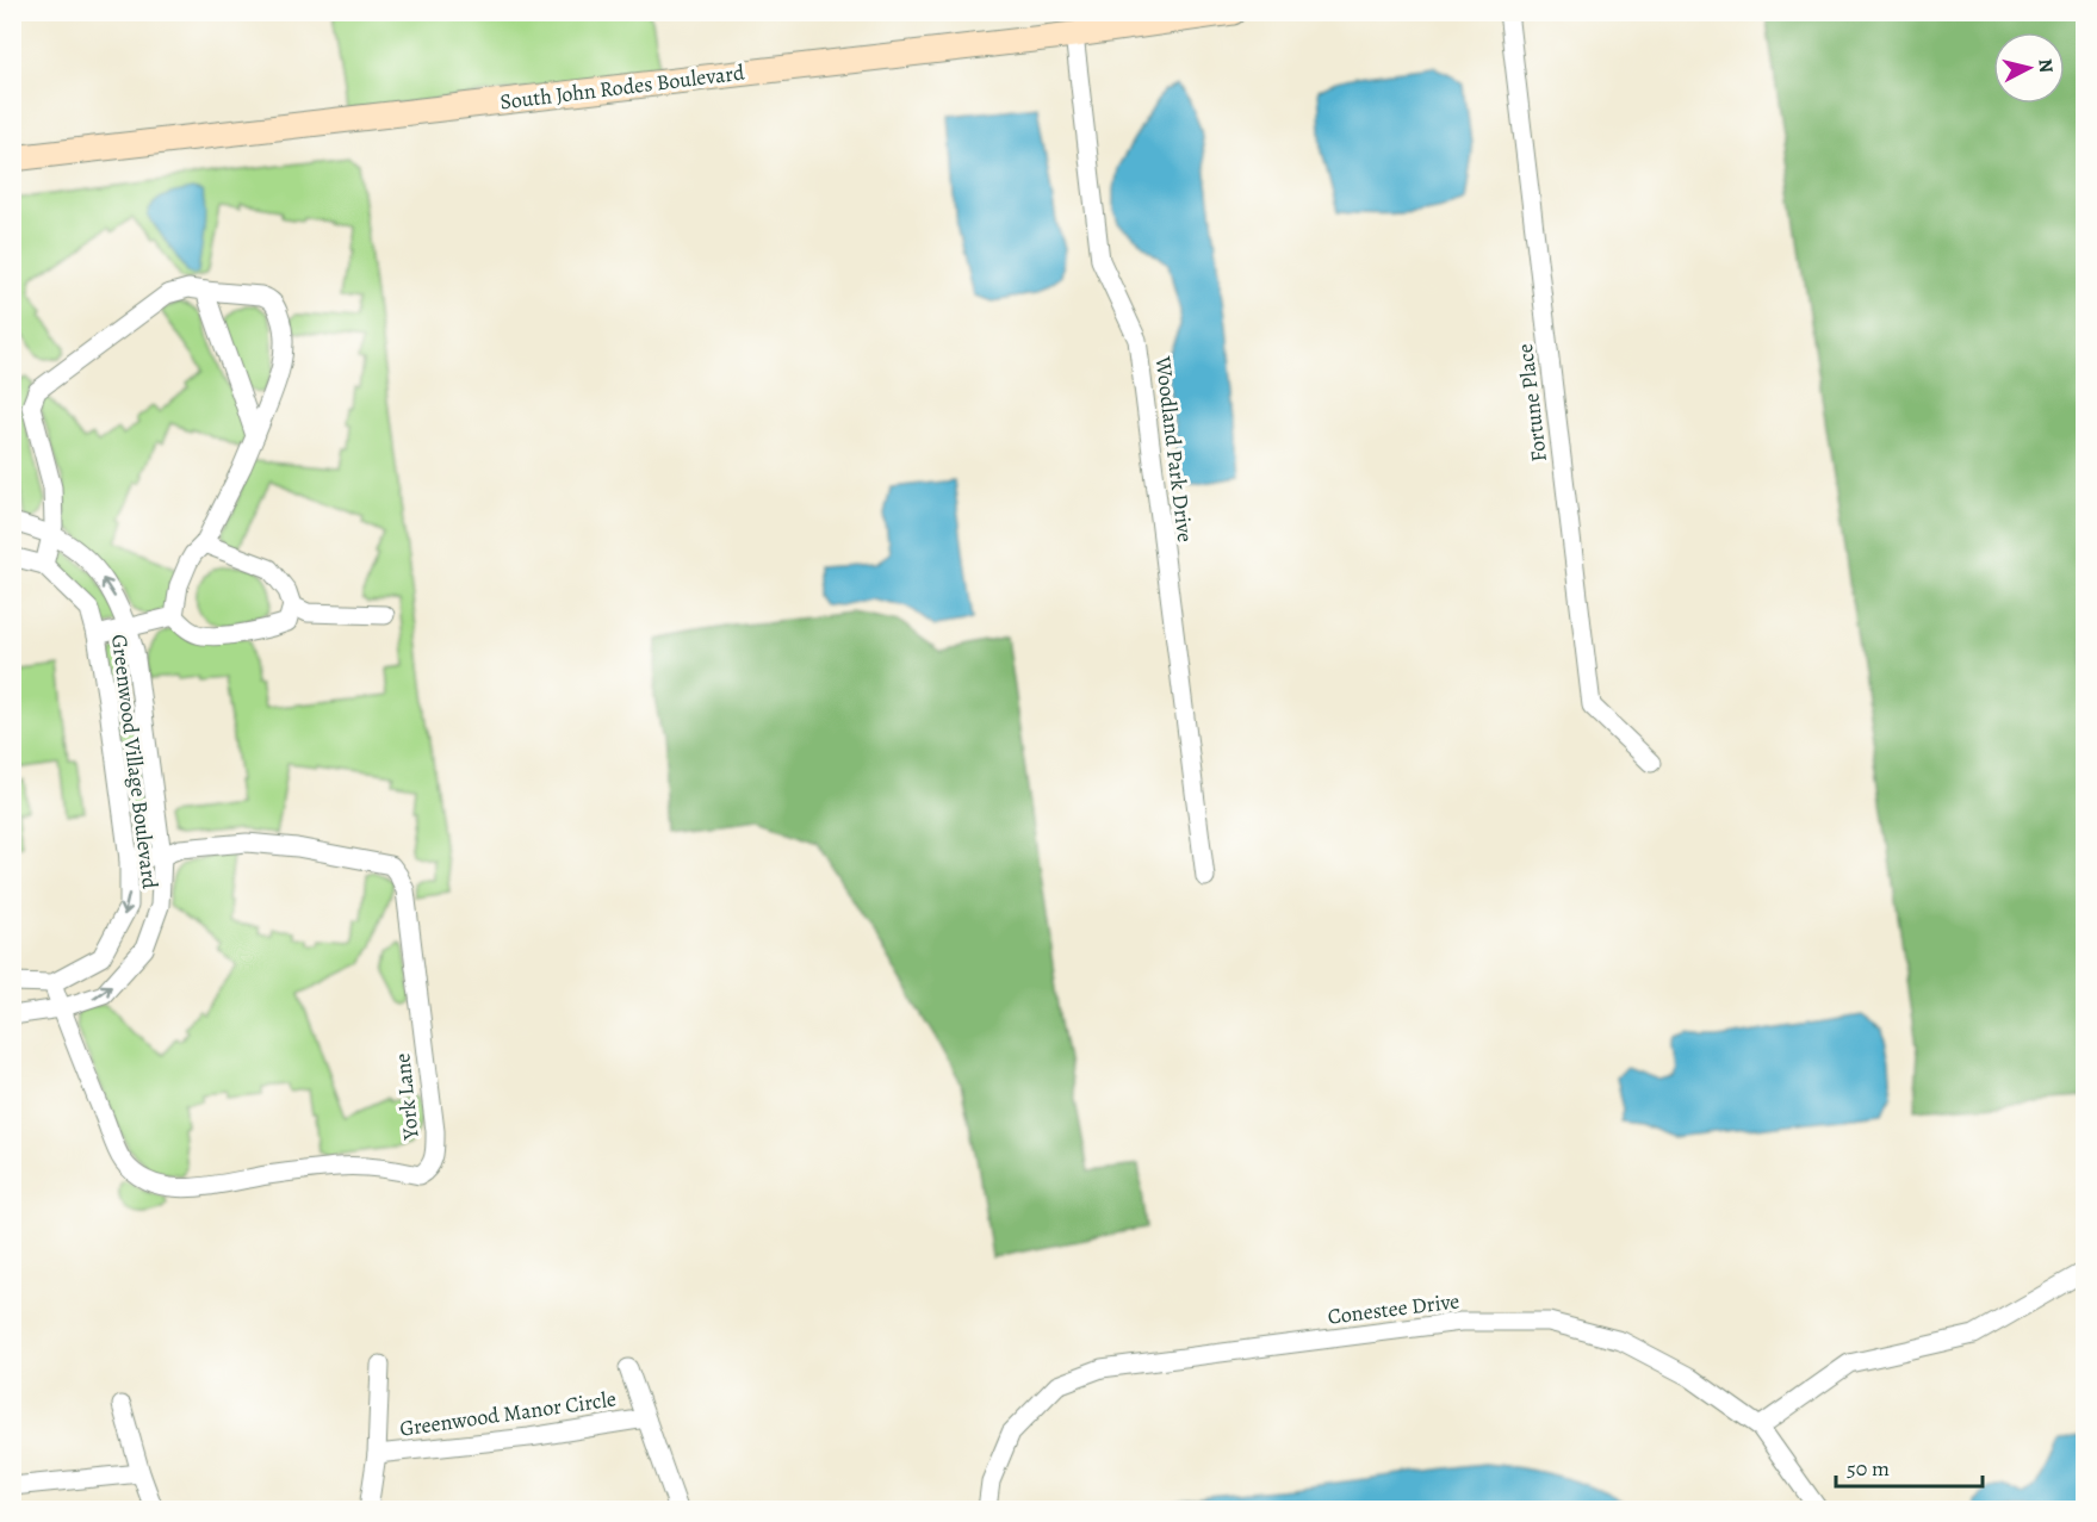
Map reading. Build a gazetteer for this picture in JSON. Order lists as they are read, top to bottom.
{
  "streets": {
    "main road": ["South John Rodes Boulevard"],
    "street": [
      "Fortune Place",
      "Woodland Park Drive",
      "Greenwood Village Boulevard",
      "York Lane",
      "Conestee Drive",
      "Greenwood Manor Circle"
    ]
  },
  "crossings": [
    ["South John Rodes Boulevard", "Woodland Park Drive"],
    ["Greenwood Village Boulevard", "York Lane"]
  ],
  "scale_bar": "50 m",
  "north": "right"
}
